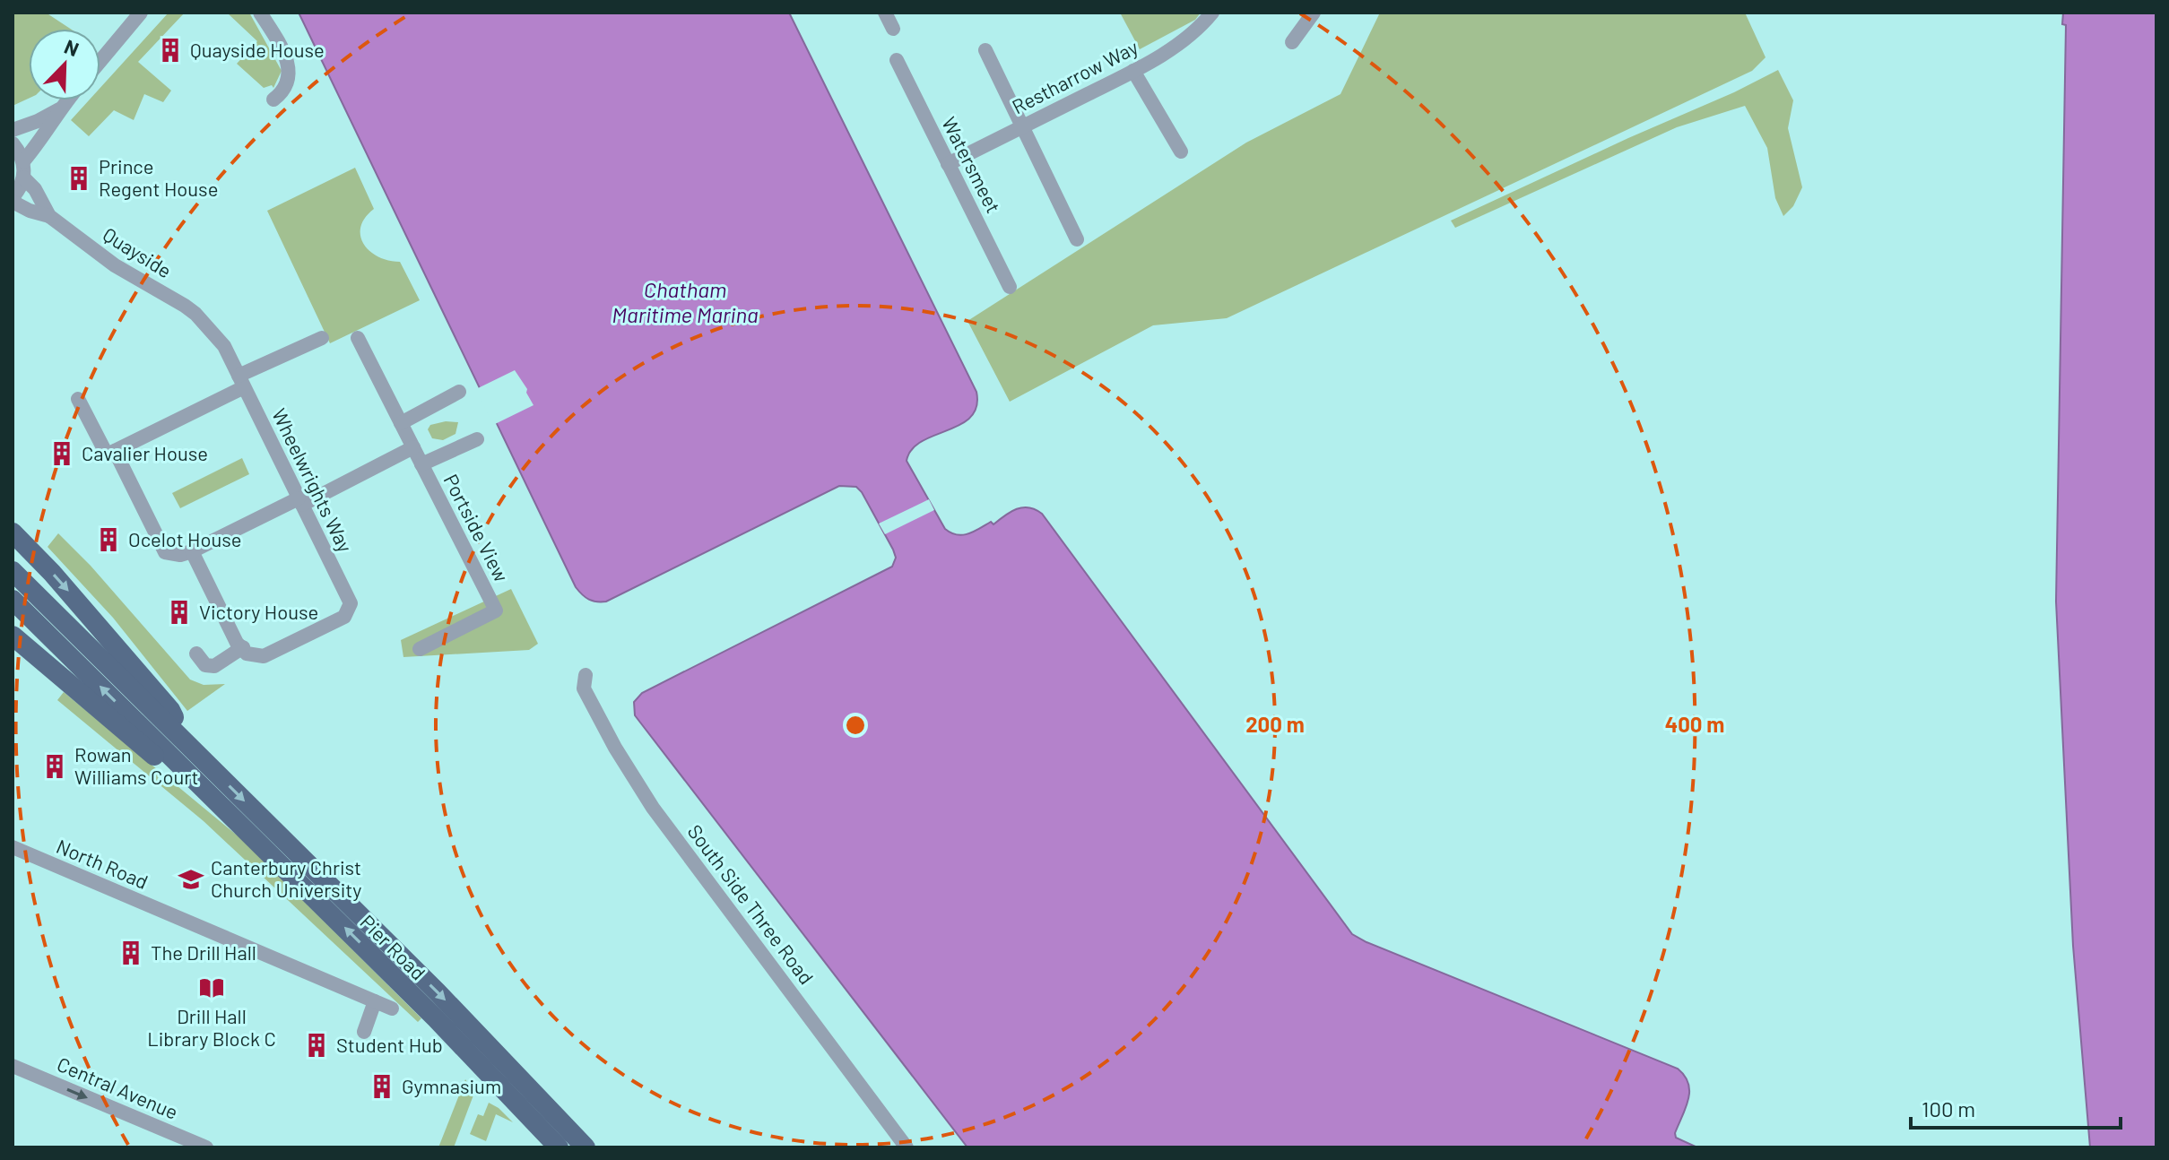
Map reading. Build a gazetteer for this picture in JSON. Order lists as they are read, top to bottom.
{
  "streets": {
    "main road": ["Pier Road"],
    "street": [
      "Restharrow Way",
      "Watersmeet",
      "Quayside",
      "Wheelwrights Way",
      "Portside View",
      "North Road",
      "South Side Three Road",
      "Central Avenue"
    ]
  },
  "crossings": [
    ["Restharrow Way", "Watersmeet"],
    ["Quayside", "Wheelwrights Way"]
  ],
  "one_way": ["Central Avenue"],
  "water": ["Chatham Maritime Marina"],
  "places": {
    "building": [
      "Quayside House",
      "Prince Regent House",
      "Cavalier House",
      "Ocelot House",
      "Victory House",
      "Rowan Williams Court",
      "The Drill Hall",
      "Student Hub",
      "Gymnasium"
    ],
    "school or university": ["Canterbury Christ Church University"],
    "library": ["Drill Hall Library Block C"]
  },
  "scale_bar": "100 m",
  "north": "top right",
  "rings": ["200 m", "400 m"]
}
